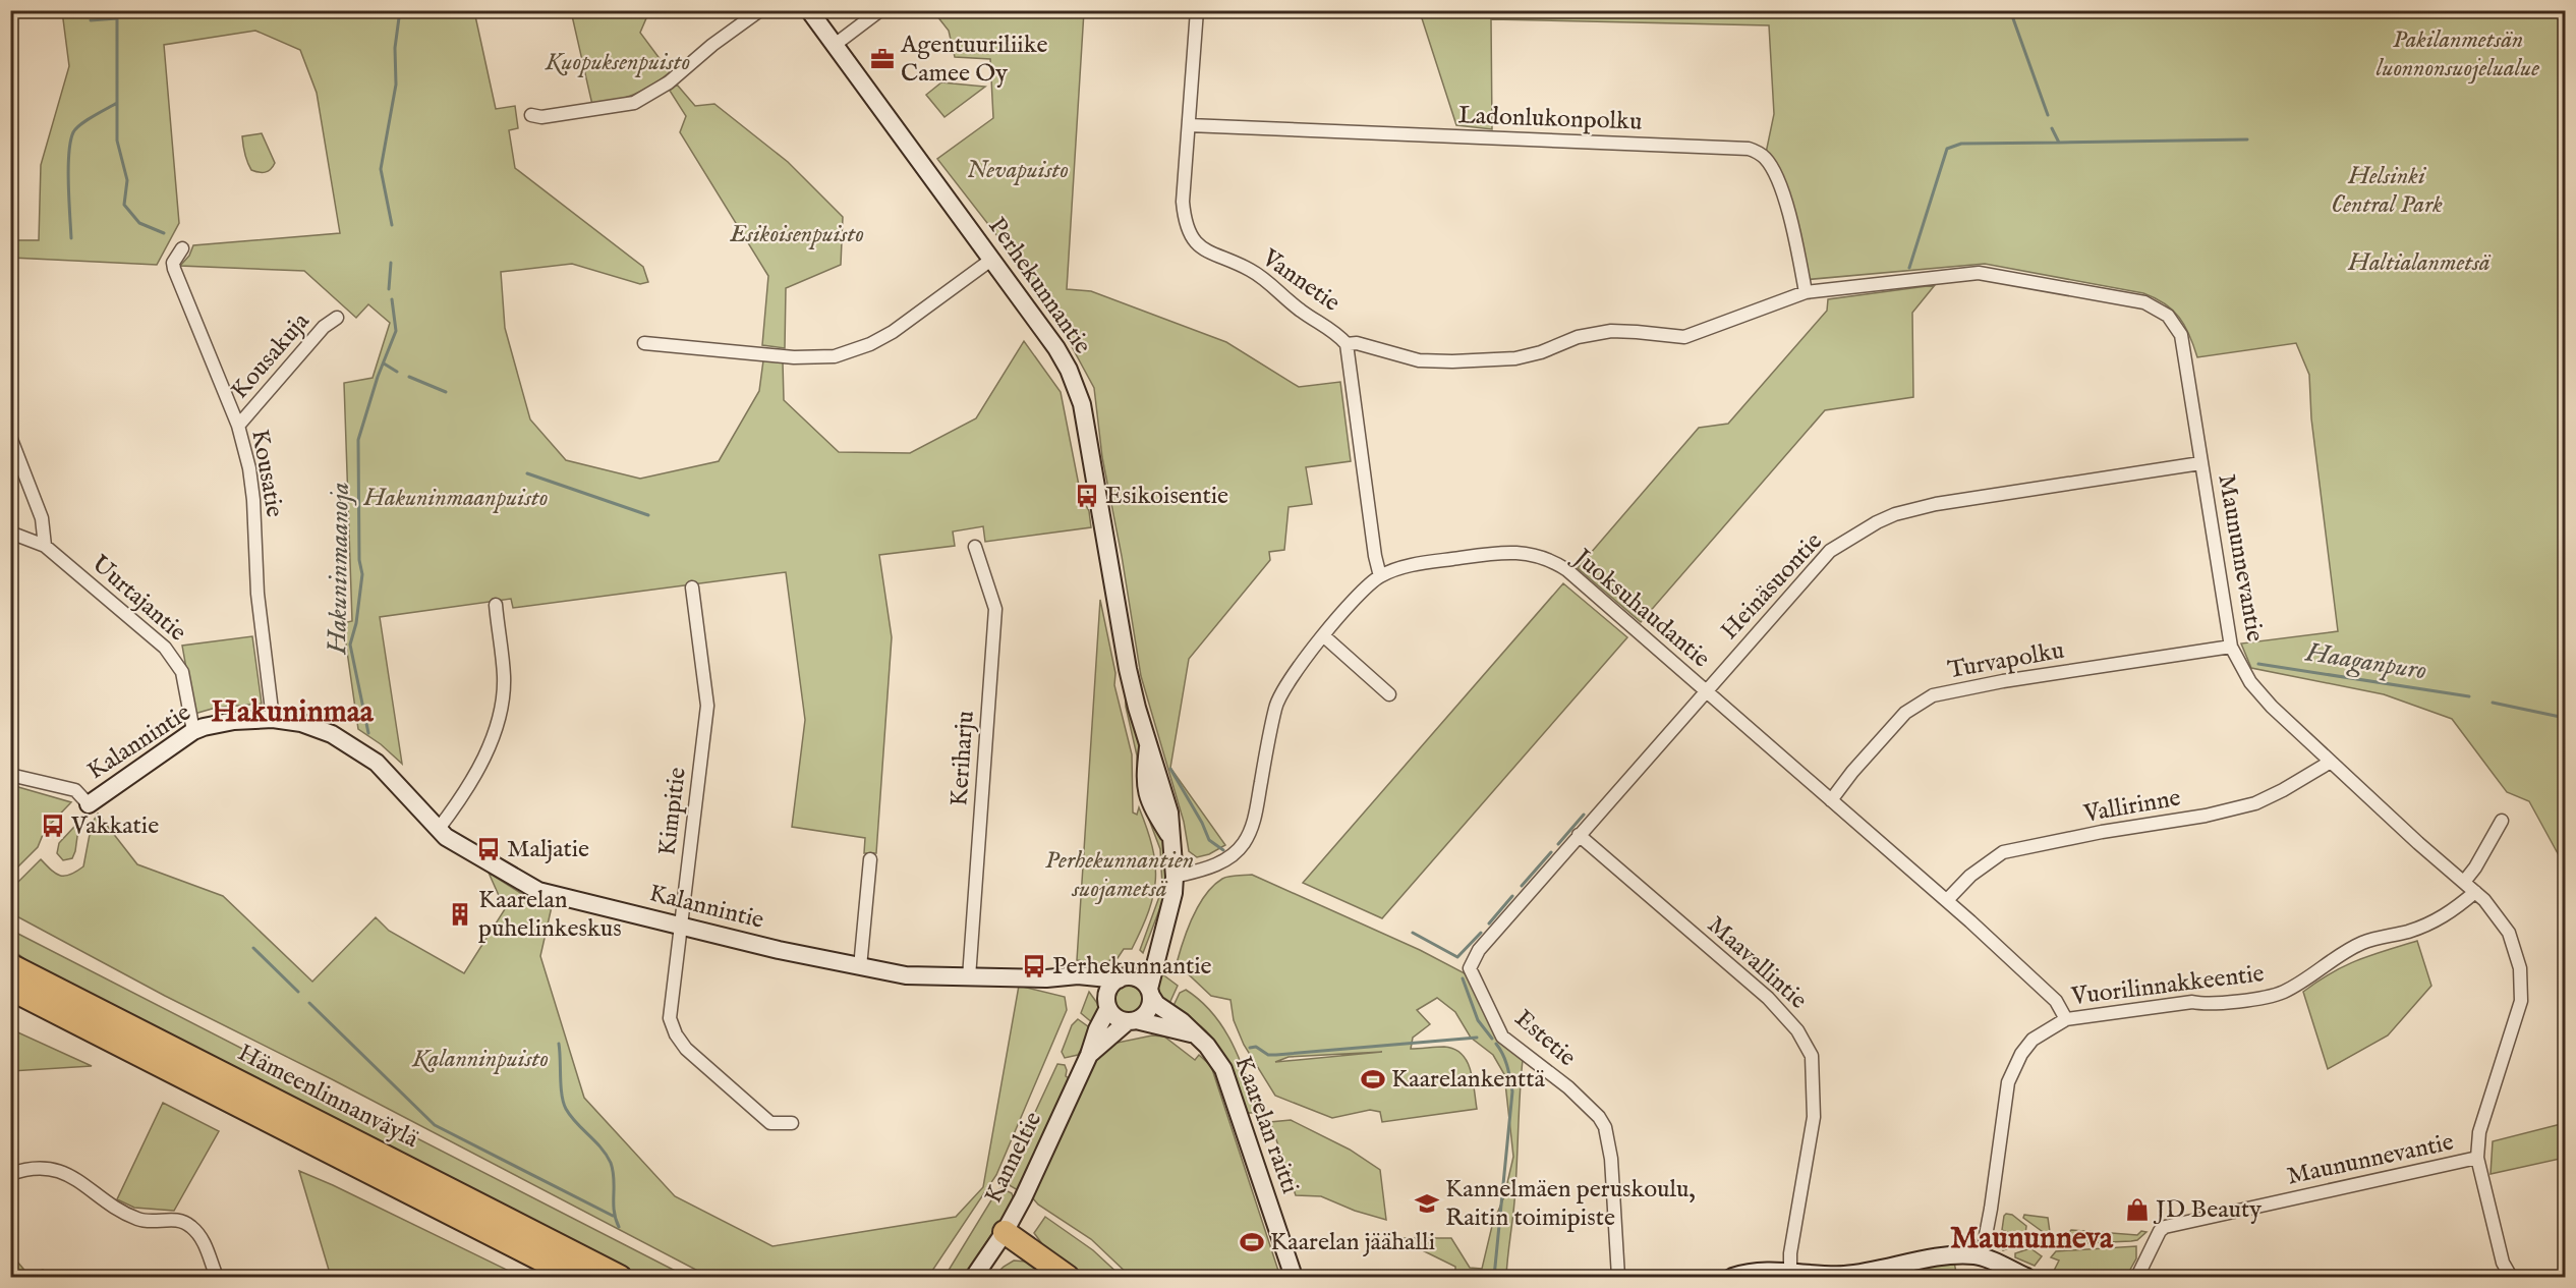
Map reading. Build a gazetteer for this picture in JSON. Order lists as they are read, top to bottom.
{
  "streets": {
    "highway": ["Hämeenlinnanväylä"],
    "street": [
      "Ladonlukonpolku",
      "Vannetie",
      "Perhekunnantie",
      "Kousakuja",
      "Kousatie",
      "Maununnevantie",
      "Heinäsuontie",
      "Uurtajantie",
      "Juoksuhaudantie",
      "Turvapolku",
      "Kalannintie",
      "Keriharju",
      "Vallirinne",
      "Kimpitie",
      "Maavallintie",
      "Vuorilinnakkeentie",
      "Estetie",
      "Kaarelan raitti",
      "Kanneltie"
    ]
  },
  "crossings": [
    ["Ladonlukonpolku", "Vannetie"],
    ["Ladonlukonpolku", "Maununnevantie"],
    ["Vannetie", "Maununnevantie"],
    ["Vannetie", "Juoksuhaudantie"],
    ["Perhekunnantie", "Juoksuhaudantie"],
    ["Perhekunnantie", "Kalannintie"],
    ["Perhekunnantie", "Kaarelan raitti"],
    ["Perhekunnantie", "Kanneltie"],
    ["Kousakuja", "Kousatie"],
    ["Kousatie", "Kalannintie"],
    ["Maununnevantie", "Heinäsuontie"],
    ["Maununnevantie", "Turvapolku"],
    ["Maununnevantie", "Vallirinne"],
    ["Maununnevantie", "Vuorilinnakkeentie"],
    ["Heinäsuontie", "Juoksuhaudantie"],
    ["Heinäsuontie", "Maavallintie"],
    ["Heinäsuontie", "Estetie"],
    ["Uurtajantie", "Kalannintie"],
    ["Juoksuhaudantie", "Turvapolku"],
    ["Juoksuhaudantie", "Vallirinne"],
    ["Juoksuhaudantie", "Vuorilinnakkeentie"],
    ["Kalannintie", "Keriharju"],
    ["Kalannintie", "Kimpitie"],
    ["Kalannintie", "Kaarelan raitti"],
    ["Kalannintie", "Kanneltie"],
    ["Kaarelan raitti", "Kanneltie"]
  ],
  "districts": ["Hakuninmaa", "Maununneva"],
  "water": ["Hakuninmaanoja", "Haaganpuro"],
  "parks": [
    "Pakilanmetsän luonnonsuojelualue",
    "Kuopuksenpuisto",
    "Nevapuisto",
    "Helsinki Central Park",
    "Esikoisenpuisto",
    "Haltialanmetsä",
    "Hakuninmaanpuisto",
    "Perhekunnantien suojametsä",
    "Kalanninpuisto"
  ],
  "places": {
    "office": ["Agentuuriliike Camee Oy"],
    "bus stop": [
      "Esikoisentie",
      "Vakkatie",
      "Maljatie",
      "Perhekunnantie"
    ],
    "building": ["Kaarelan puhelinkeskus"],
    "sports": ["Kaarelankenttä", "Kaarelan jäähalli"],
    "school or university": ["Kannelmäen peruskoulu, Raitin toimipiste"],
    "shop": ["JD Beauty"]
  }
}
